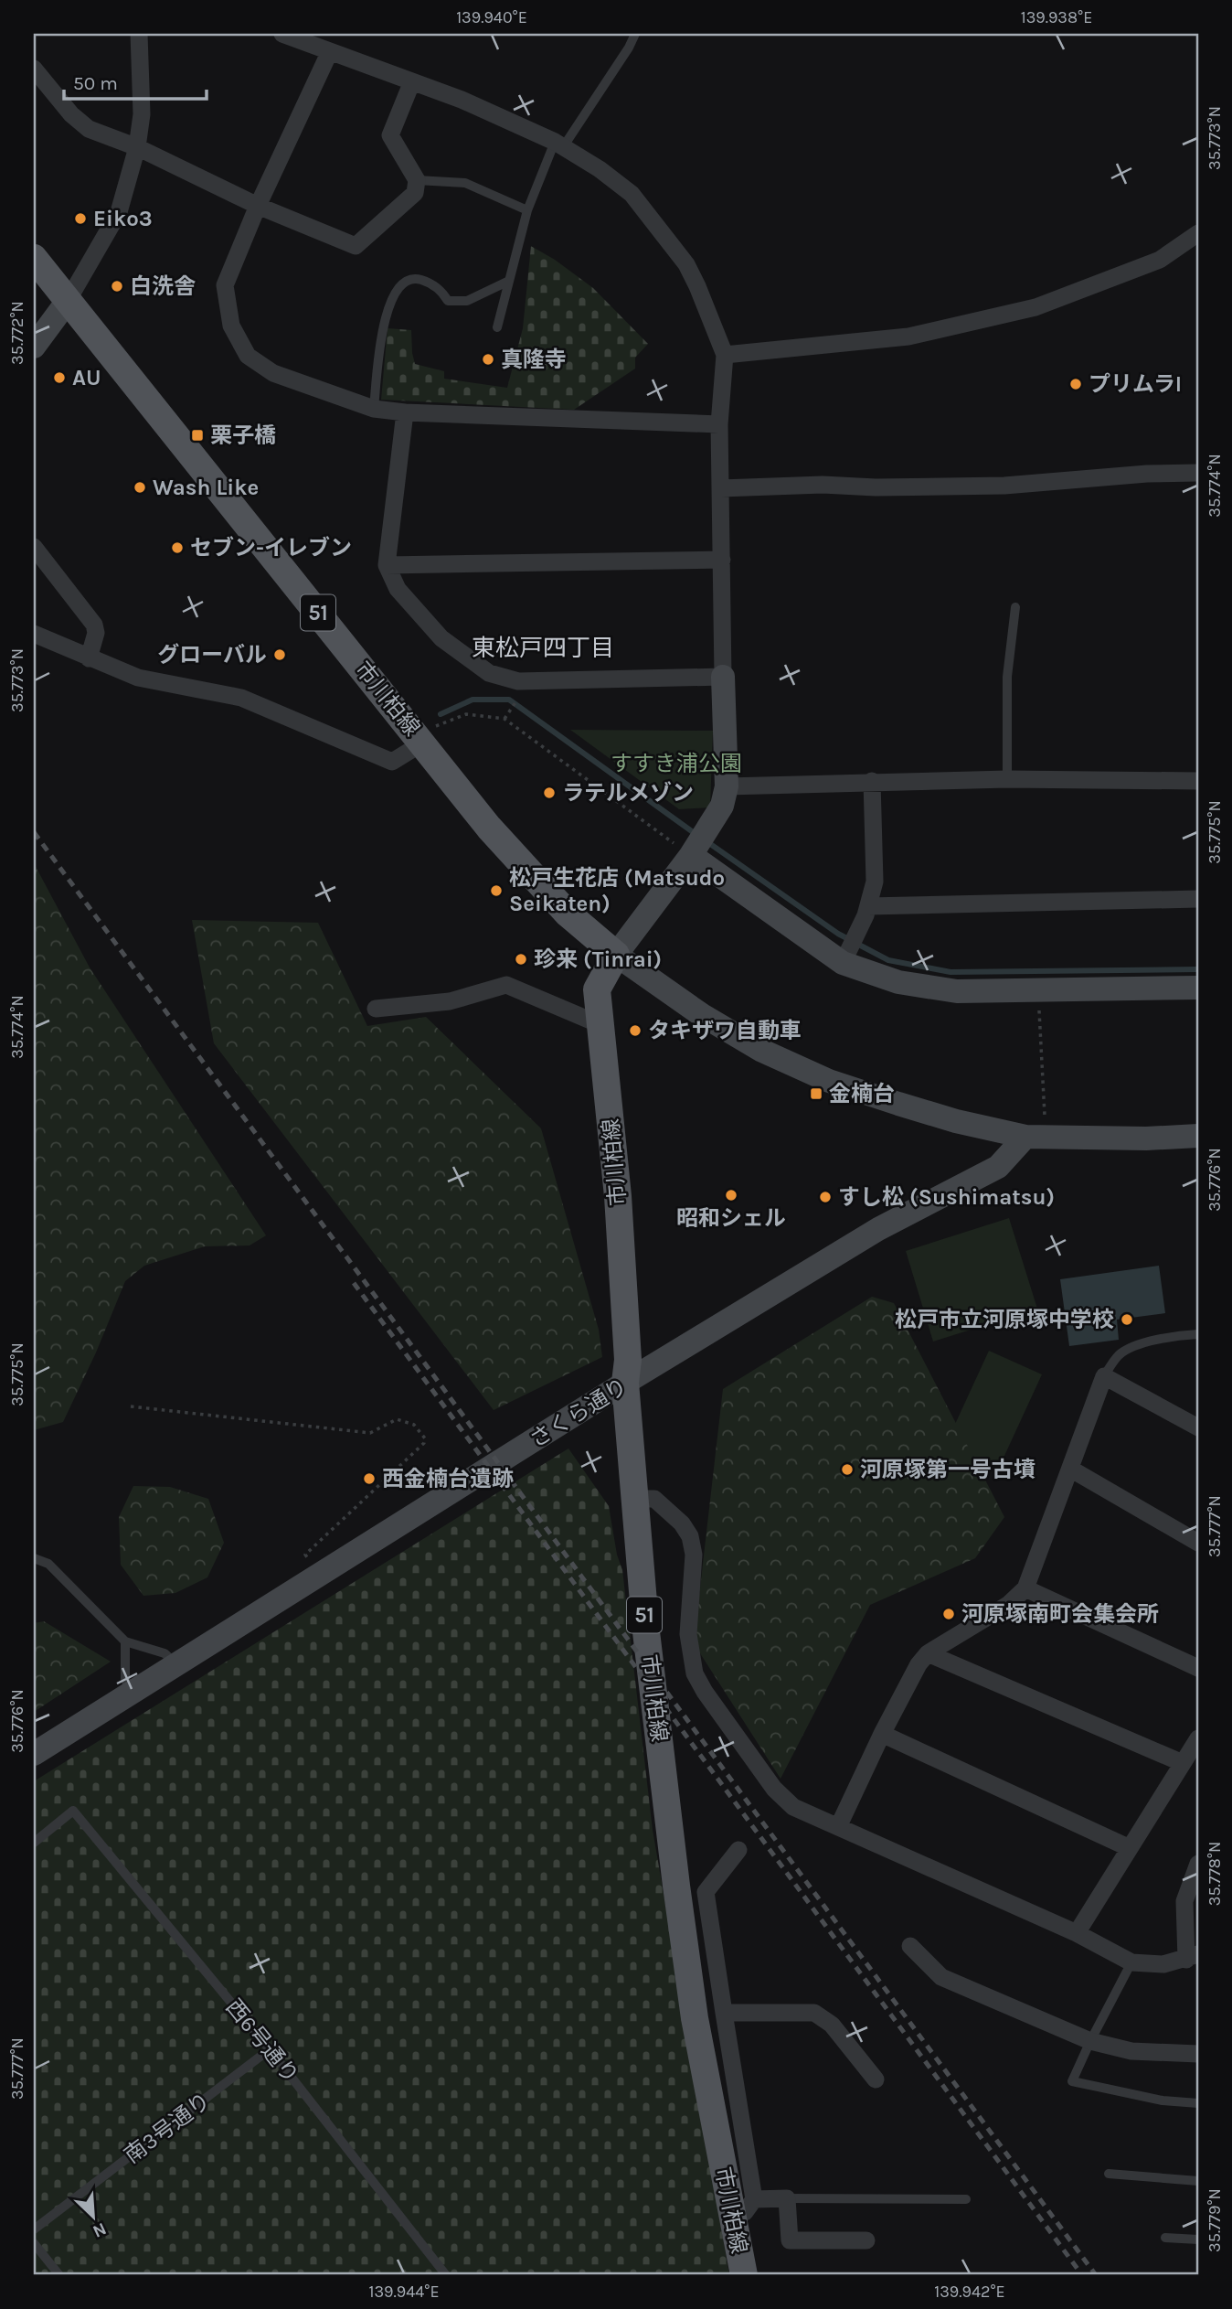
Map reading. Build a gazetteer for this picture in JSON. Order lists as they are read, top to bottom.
{
  "streets": {
    "main road": ["51", "市川柏線"],
    "street": ["さくら通り"],
    "lane": ["西6号通り", "南3号通り"]
  },
  "crossings": [
    ["市川柏線", "さくら通り"],
    ["西6号通り", "南3号通り"]
  ],
  "districts": ["東松戸四丁目"],
  "parks": ["すすき浦公園"],
  "places": {
    "other": [
      "Eiko3",
      "白洗舎",
      "真隆寺",
      "AU",
      "プリムラI",
      "Wash Like",
      "セブン-イレブン",
      "グローバル",
      "ラテルメゾン",
      "松戸生花店 (Matsudo Seikaten)",
      "珍来 (Tinrai)",
      "タキザワ自動車",
      "昭和シェル",
      "すし松 (Sushimatsu)",
      "松戸市立河原塚中学校",
      "河原塚第一号古墳",
      "西金楠台遺跡",
      "河原塚南町会集会所"
    ],
    "transit": ["栗子橋", "金楠台"]
  },
  "scale_bar": "50 m",
  "north": "bottom right",
  "coordinates": [
    "139.940°E",
    "139.938°E",
    "35.773°N",
    "35.772°N",
    "35.774°N",
    "35.775°N",
    "35.776°N",
    "35.777°N",
    "35.778°N",
    "35.779°N",
    "139.944°E",
    "139.942°E"
  ]
}
